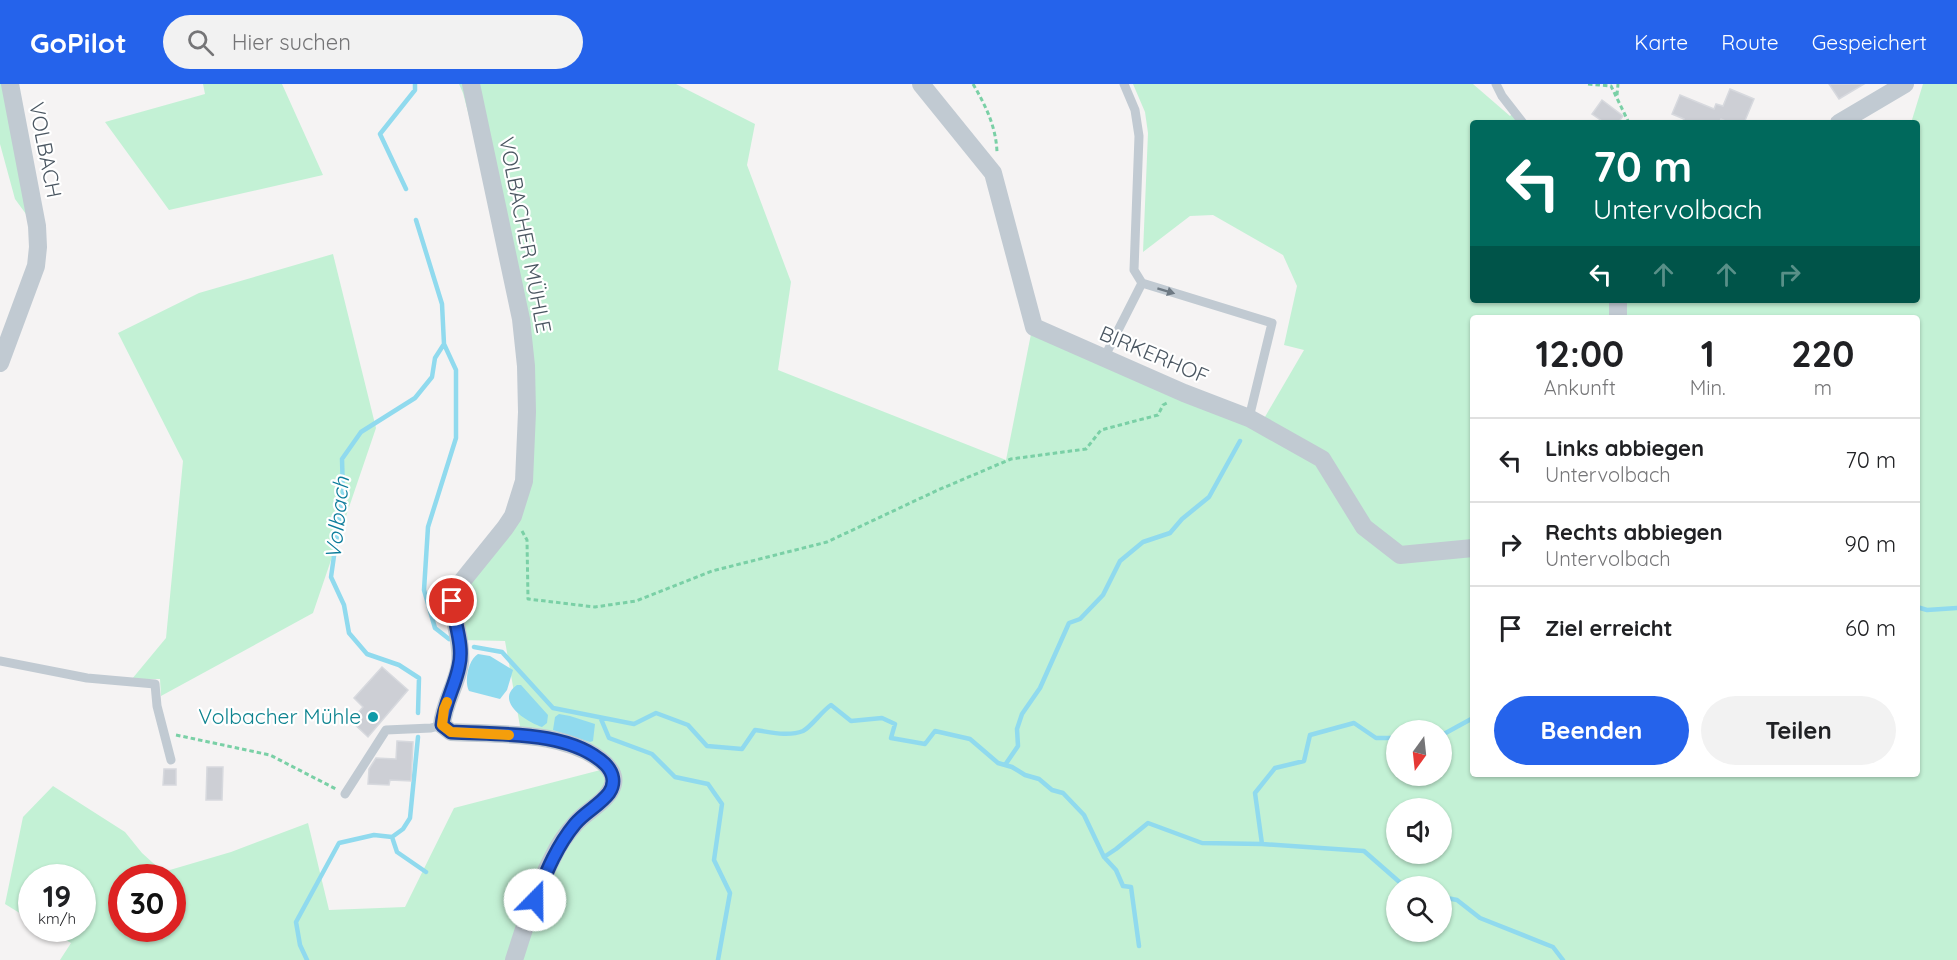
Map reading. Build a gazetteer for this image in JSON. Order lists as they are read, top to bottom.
{
  "streets": {
    "street": ["VOLBACH", "VOLBACHER MÜHLE", "BIRKERHOF"]
  },
  "water": ["Volbach"],
  "places": ["Volbacher Mühle"],
  "north": "bottom",
  "page": {
    "header": "GoPilot",
    "search": "Hier suchen",
    "nav": ["Karte", "Route", "Gespeichert"],
    "turn": ["70 m", "Untervolbach"],
    "eta": [
      "12:00",
      "Ankunft",
      "1",
      "Min.",
      "220",
      "m"
    ],
    "list": [
      {
        "name": "Links abbiegen",
        "note": "Untervolbach",
        "value": "70 m"
      },
      {
        "name": "Rechts abbiegen",
        "note": "Untervolbach",
        "value": "90 m"
      },
      {
        "name": "Ziel erreicht",
        "value": "60 m"
      }
    ],
    "buttons": ["Beenden", "Teilen"],
    "speed": "19 km/h",
    "limit": "30"
  }
}
